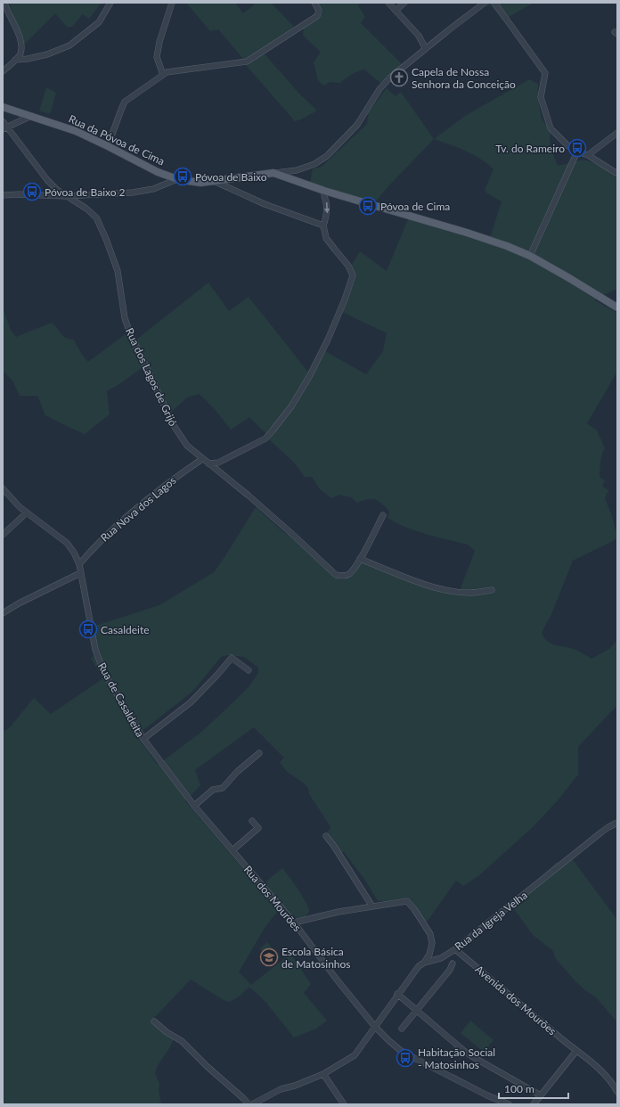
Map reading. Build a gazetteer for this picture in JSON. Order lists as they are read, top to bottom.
{
  "streets": {
    "main road": ["Rua da Póvoa de Cima"],
    "street": [
      "Rua dos Lagos de Grijó",
      "Rua Nova dos Lagos",
      "Rua de Casaldeita",
      "Rua dos Mourões",
      "Rua da Igreja Velha",
      "Avenida dos Mourões"
    ]
  },
  "crossings": [
    ["Rua dos Lagos de Grijó", "Rua Nova dos Lagos"],
    ["Rua Nova dos Lagos", "Rua de Casaldeita"],
    ["Rua de Casaldeita", "Rua dos Mourões"],
    ["Rua da Igreja Velha", "Avenida dos Mourões"]
  ],
  "places": {
    "church": ["Capela de Nossa Senhora da Conceição"],
    "bus stop": [
      "Tv. do Rameiro",
      "Póvoa de Baixo",
      "Póvoa de Baixo 2",
      "Póvoa de Cima",
      "Casaldeite",
      "Habitação Social - Matosinhos"
    ],
    "school or university": ["Escola Básica de Matosinhos"]
  },
  "scale_bar": "100 m"
}
